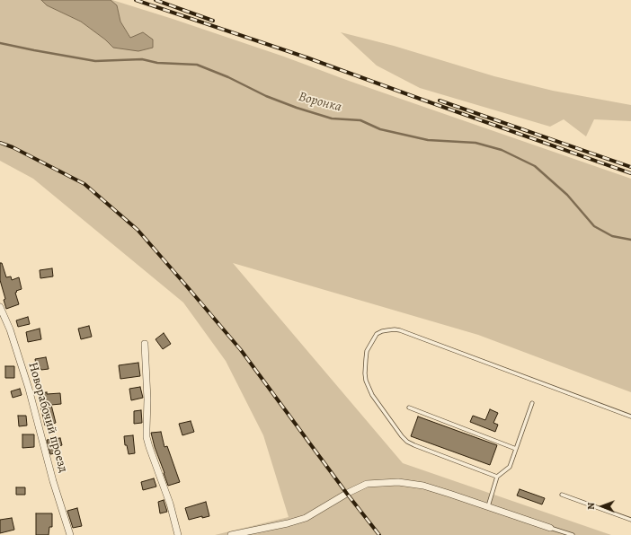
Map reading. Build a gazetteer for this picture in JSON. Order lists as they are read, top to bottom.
{
  "streets": {
    "street": ["Новорабочий проезд"]
  },
  "water": ["Воронка"],
  "north": "left"
}
